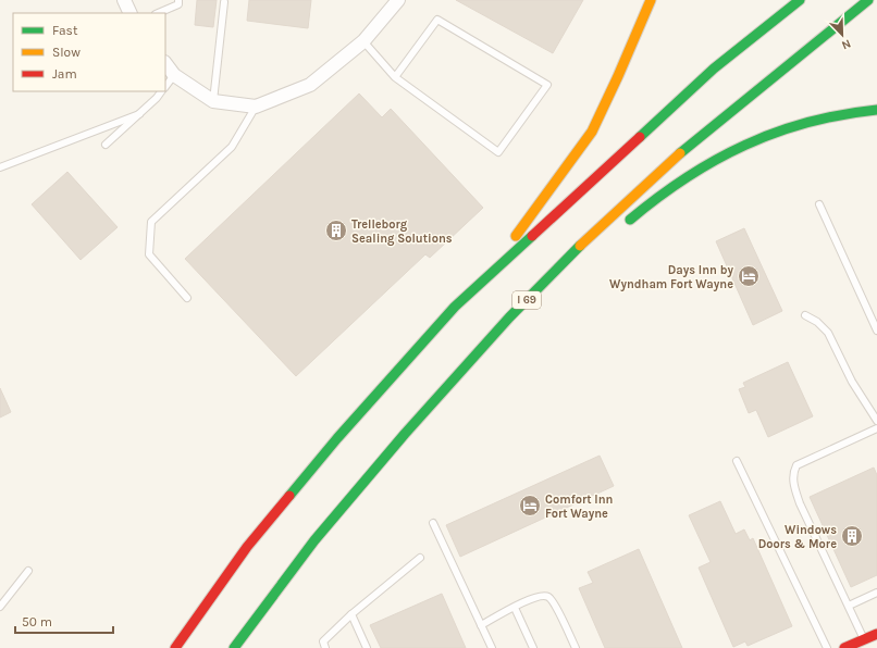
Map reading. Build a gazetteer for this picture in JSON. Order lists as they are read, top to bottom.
{
  "streets": {
    "main road": ["I 69"]
  },
  "places": {
    "building": ["Trelleborg Sealing Solutions", "Windows Doors & More"],
    "hotel": ["Days Inn by Wyndham Fort Wayne", "Comfort Inn Fort Wayne"]
  },
  "legend": ["Fast", "Slow", "Jam"],
  "scale_bar": "50 m",
  "north": "bottom right"
}
